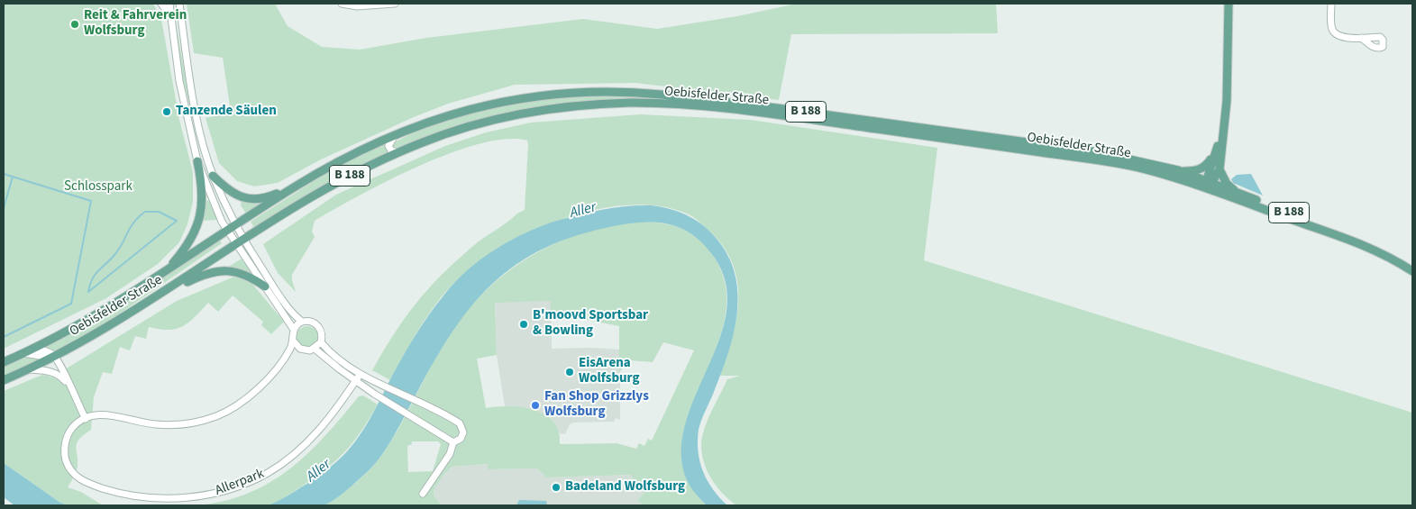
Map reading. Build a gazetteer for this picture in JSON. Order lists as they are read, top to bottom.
{
  "streets": {
    "main road": ["Oebisfelder Straße", "B 188"],
    "street": ["Allerpark"]
  },
  "crossings": [
    ["Oebisfelder Straße", "B 188"]
  ],
  "water": ["Aller"],
  "parks": ["Schlosspark"],
  "places": [
    "Reit & Fahrverein Wolfsburg",
    "Tanzende Säulen",
    "B'moovd Sportsbar & Bowling",
    "EisArena Wolfsburg",
    "Fan Shop Grizzlys Wolfsburg",
    "Badeland Wolfsburg"
  ]
}
